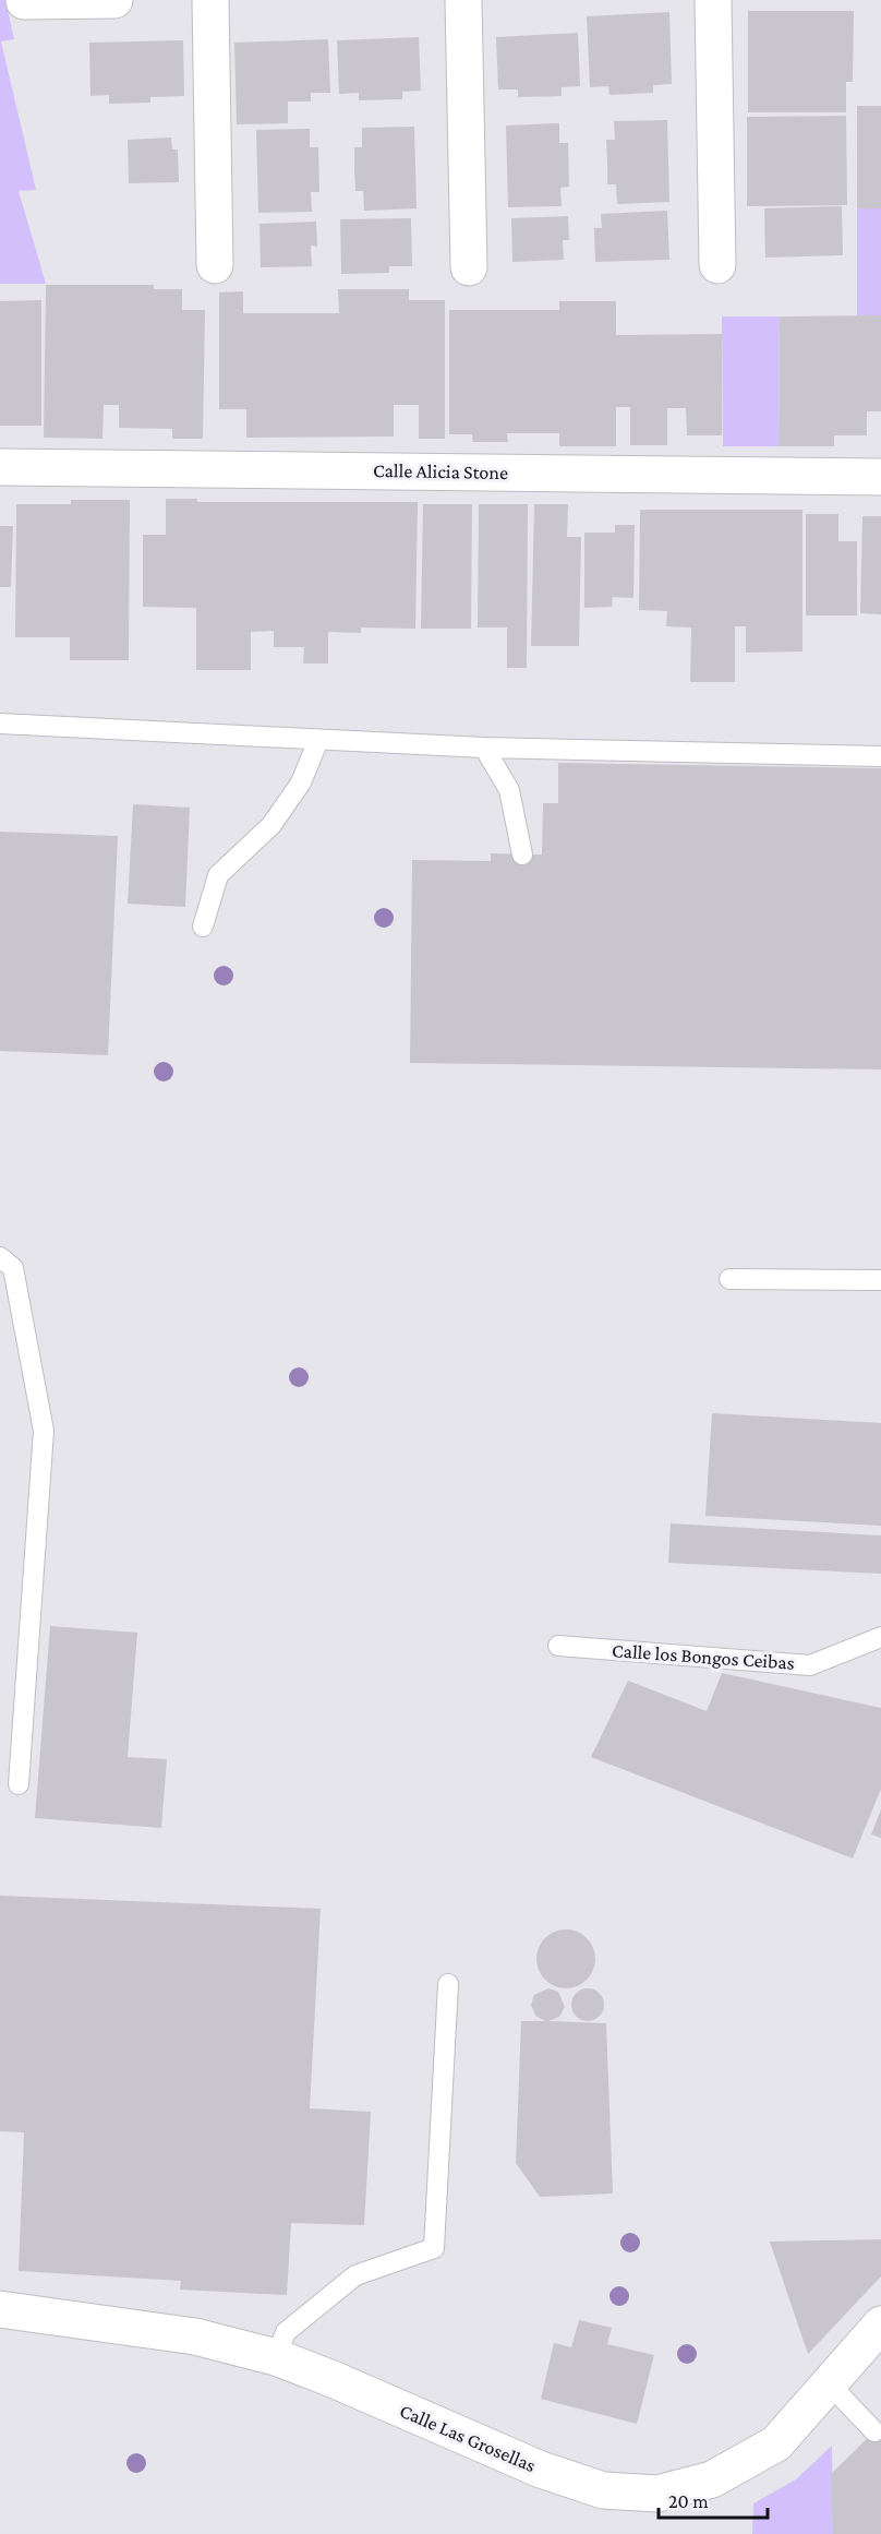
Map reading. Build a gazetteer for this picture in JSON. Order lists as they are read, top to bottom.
{
  "streets": {
    "street": ["Calle Alicia Stone", "Calle Las Grosellas"],
    "lane": ["Calle los Bongos Ceibas"]
  },
  "scale_bar": "20 m"
}
